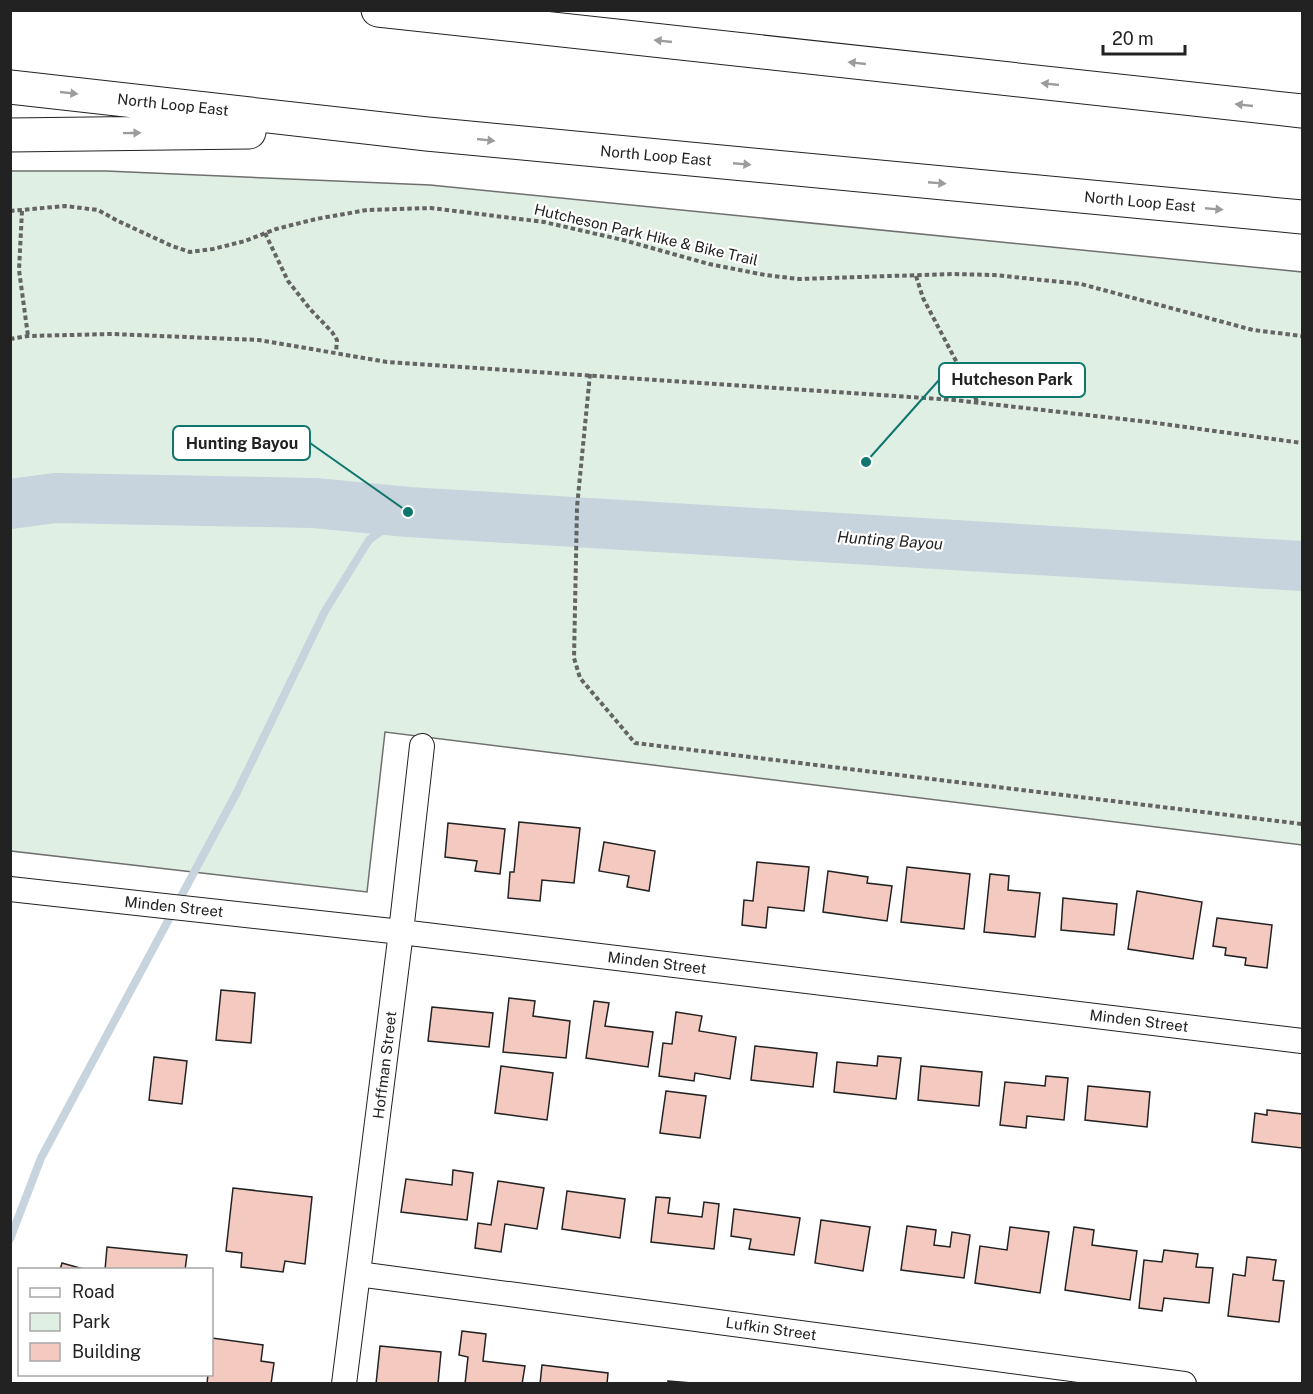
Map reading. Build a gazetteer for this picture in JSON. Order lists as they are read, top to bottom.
{
  "streets": {
    "highway": ["North Loop East"],
    "street": ["Minden Street", "Hoffman Street", "Lufkin Street"],
    "path": ["Hutcheson Park Hike & Bike Trail"]
  },
  "crossings": [
    ["Minden Street", "Hoffman Street"],
    ["Hoffman Street", "Lufkin Street"]
  ],
  "water": ["Hunting Bayou"],
  "places": ["Hutcheson Park", "Hunting Bayou"],
  "legend": ["Road", "Park", "Building"],
  "scale_bar": "20 m"
}
